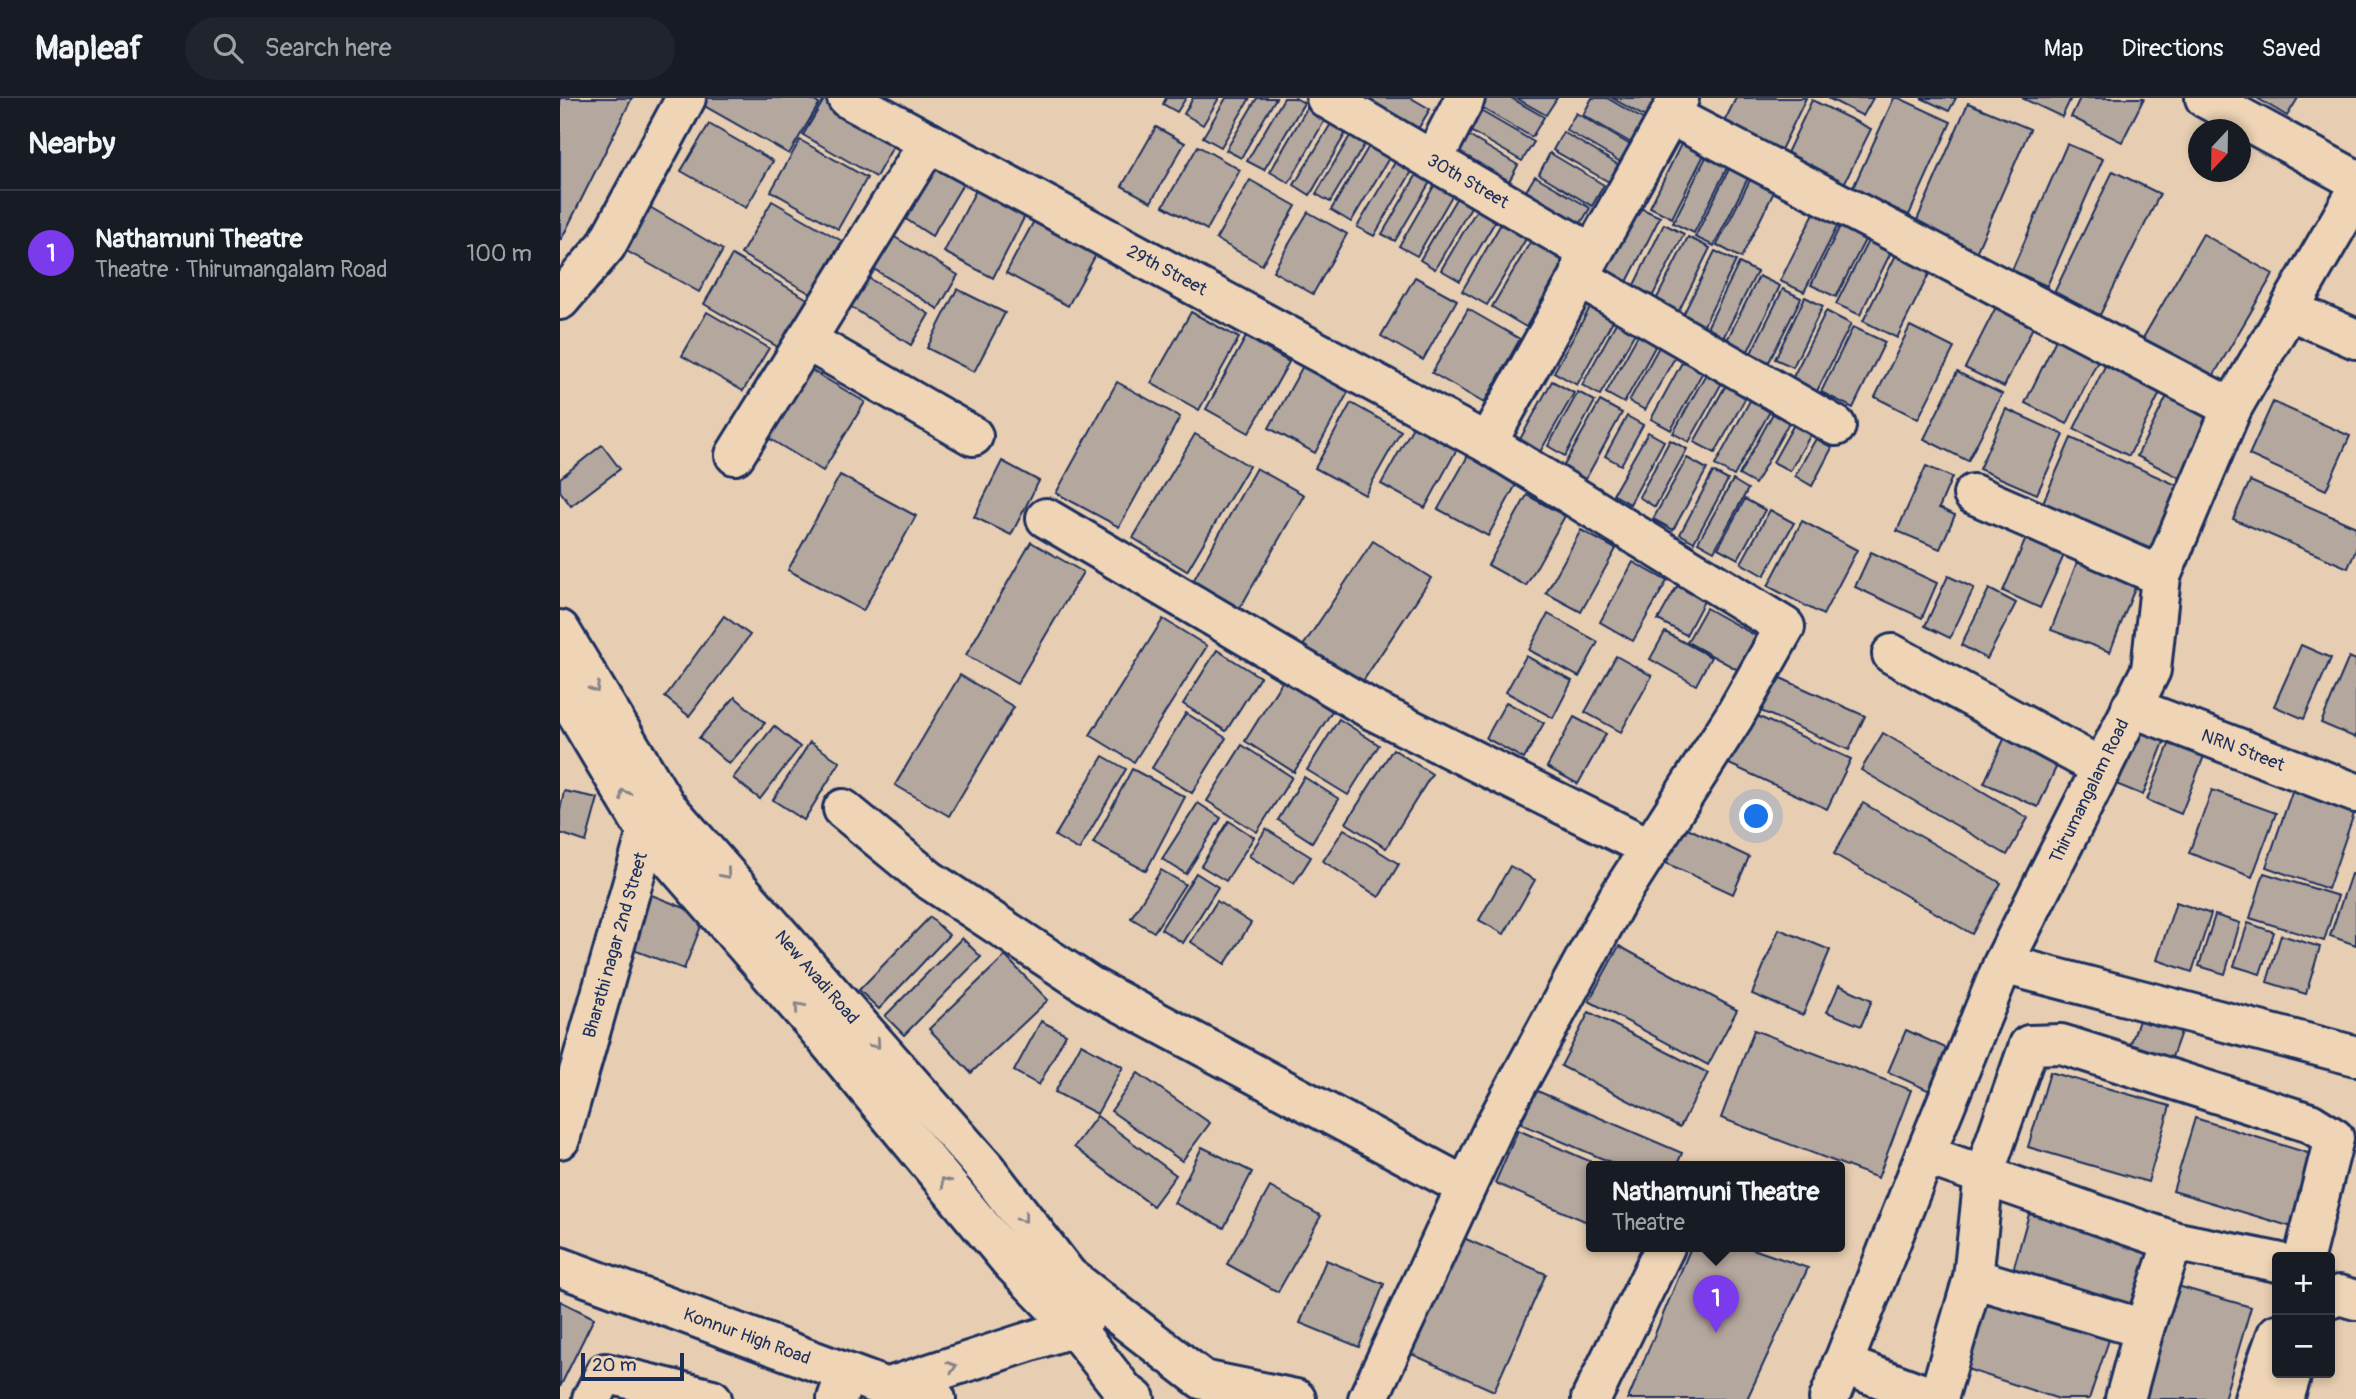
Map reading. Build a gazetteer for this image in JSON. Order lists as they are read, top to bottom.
{
  "streets": {
    "street": [
      "30th Street",
      "29th Street",
      "NRN Street",
      "Thirumangalam Road",
      "Bharathi nagar 2nd Street",
      "New Avadi Road",
      "Konnur High Road"
    ]
  },
  "crossings": [
    ["NRN Street", "Thirumangalam Road"],
    ["Bharathi nagar 2nd Street", "New Avadi Road"]
  ],
  "scale_bar": "20 m",
  "north": "bottom",
  "page": {
    "header": "Mapleaf",
    "search": "Search here",
    "nav": ["Map", "Directions", "Saved"],
    "heading": "Nearby",
    "list": [
      {
        "mark": "1",
        "name": "Nathamuni Theatre",
        "note": "Theatre · Thirumangalam Road",
        "value": "100 m"
      }
    ],
    "popup": ["Nathamuni Theatre", "Theatre"],
    "map_buttons": ["+", "−"],
    "pins": "1",
    "scale": "20 m"
  }
}
